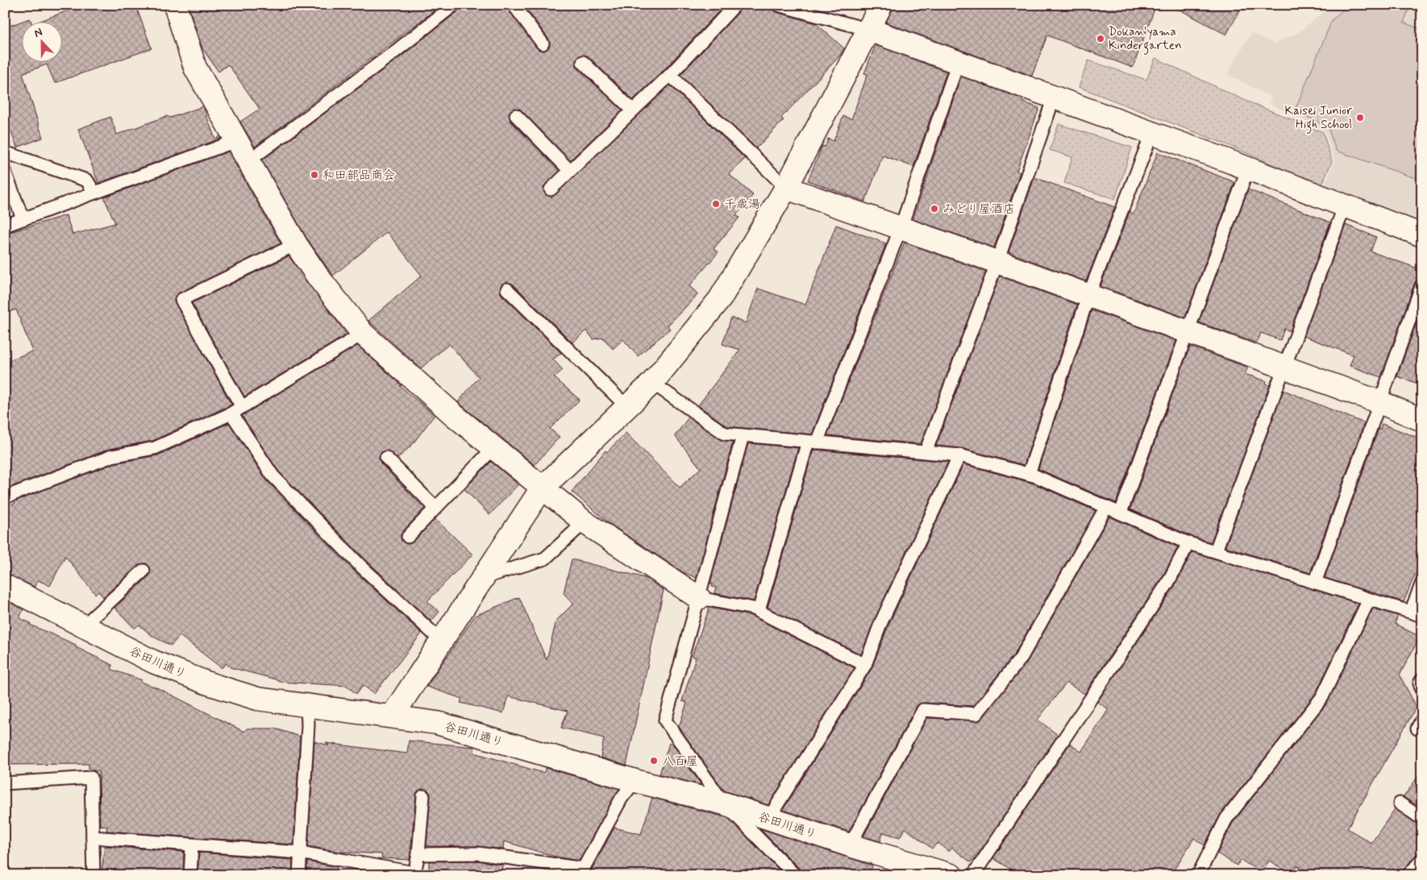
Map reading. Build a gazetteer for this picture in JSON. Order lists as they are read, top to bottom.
{
  "streets": {
    "street": ["谷田川通り"]
  },
  "places": [
    "Dokan'yama Kindergarten",
    "Kaisei Junior High School",
    "和田部品商会",
    "千歳湯",
    "みどり屋酒店",
    "八百屋"
  ],
  "north": "top"
}
